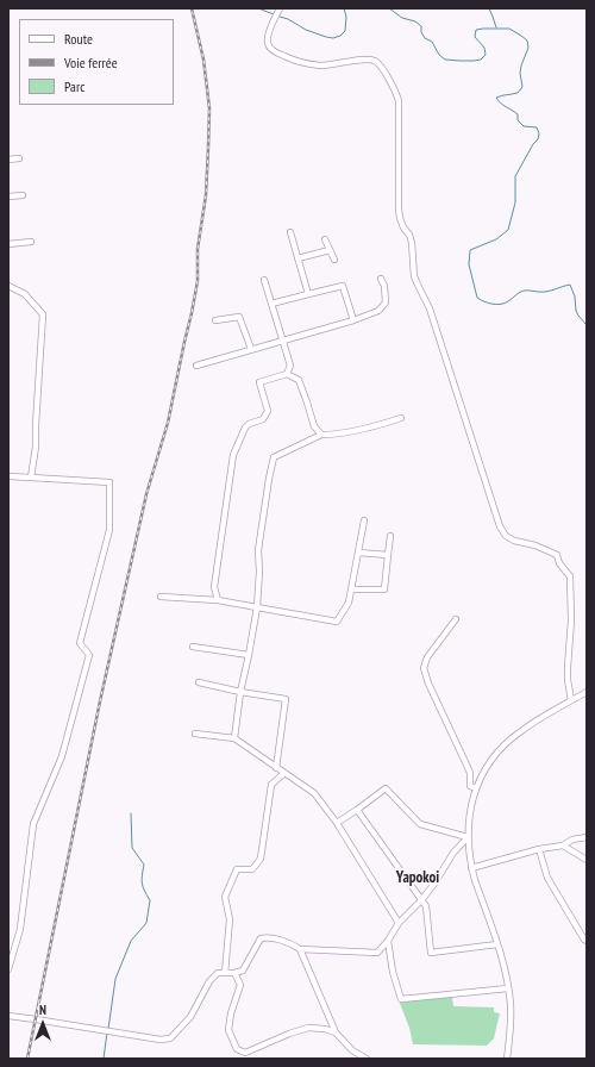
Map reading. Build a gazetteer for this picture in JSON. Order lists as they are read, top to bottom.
{
  "districts": ["Yapokoi"],
  "legend": ["Route", "Voie ferrée", "Parc"],
  "north": "top"
}
